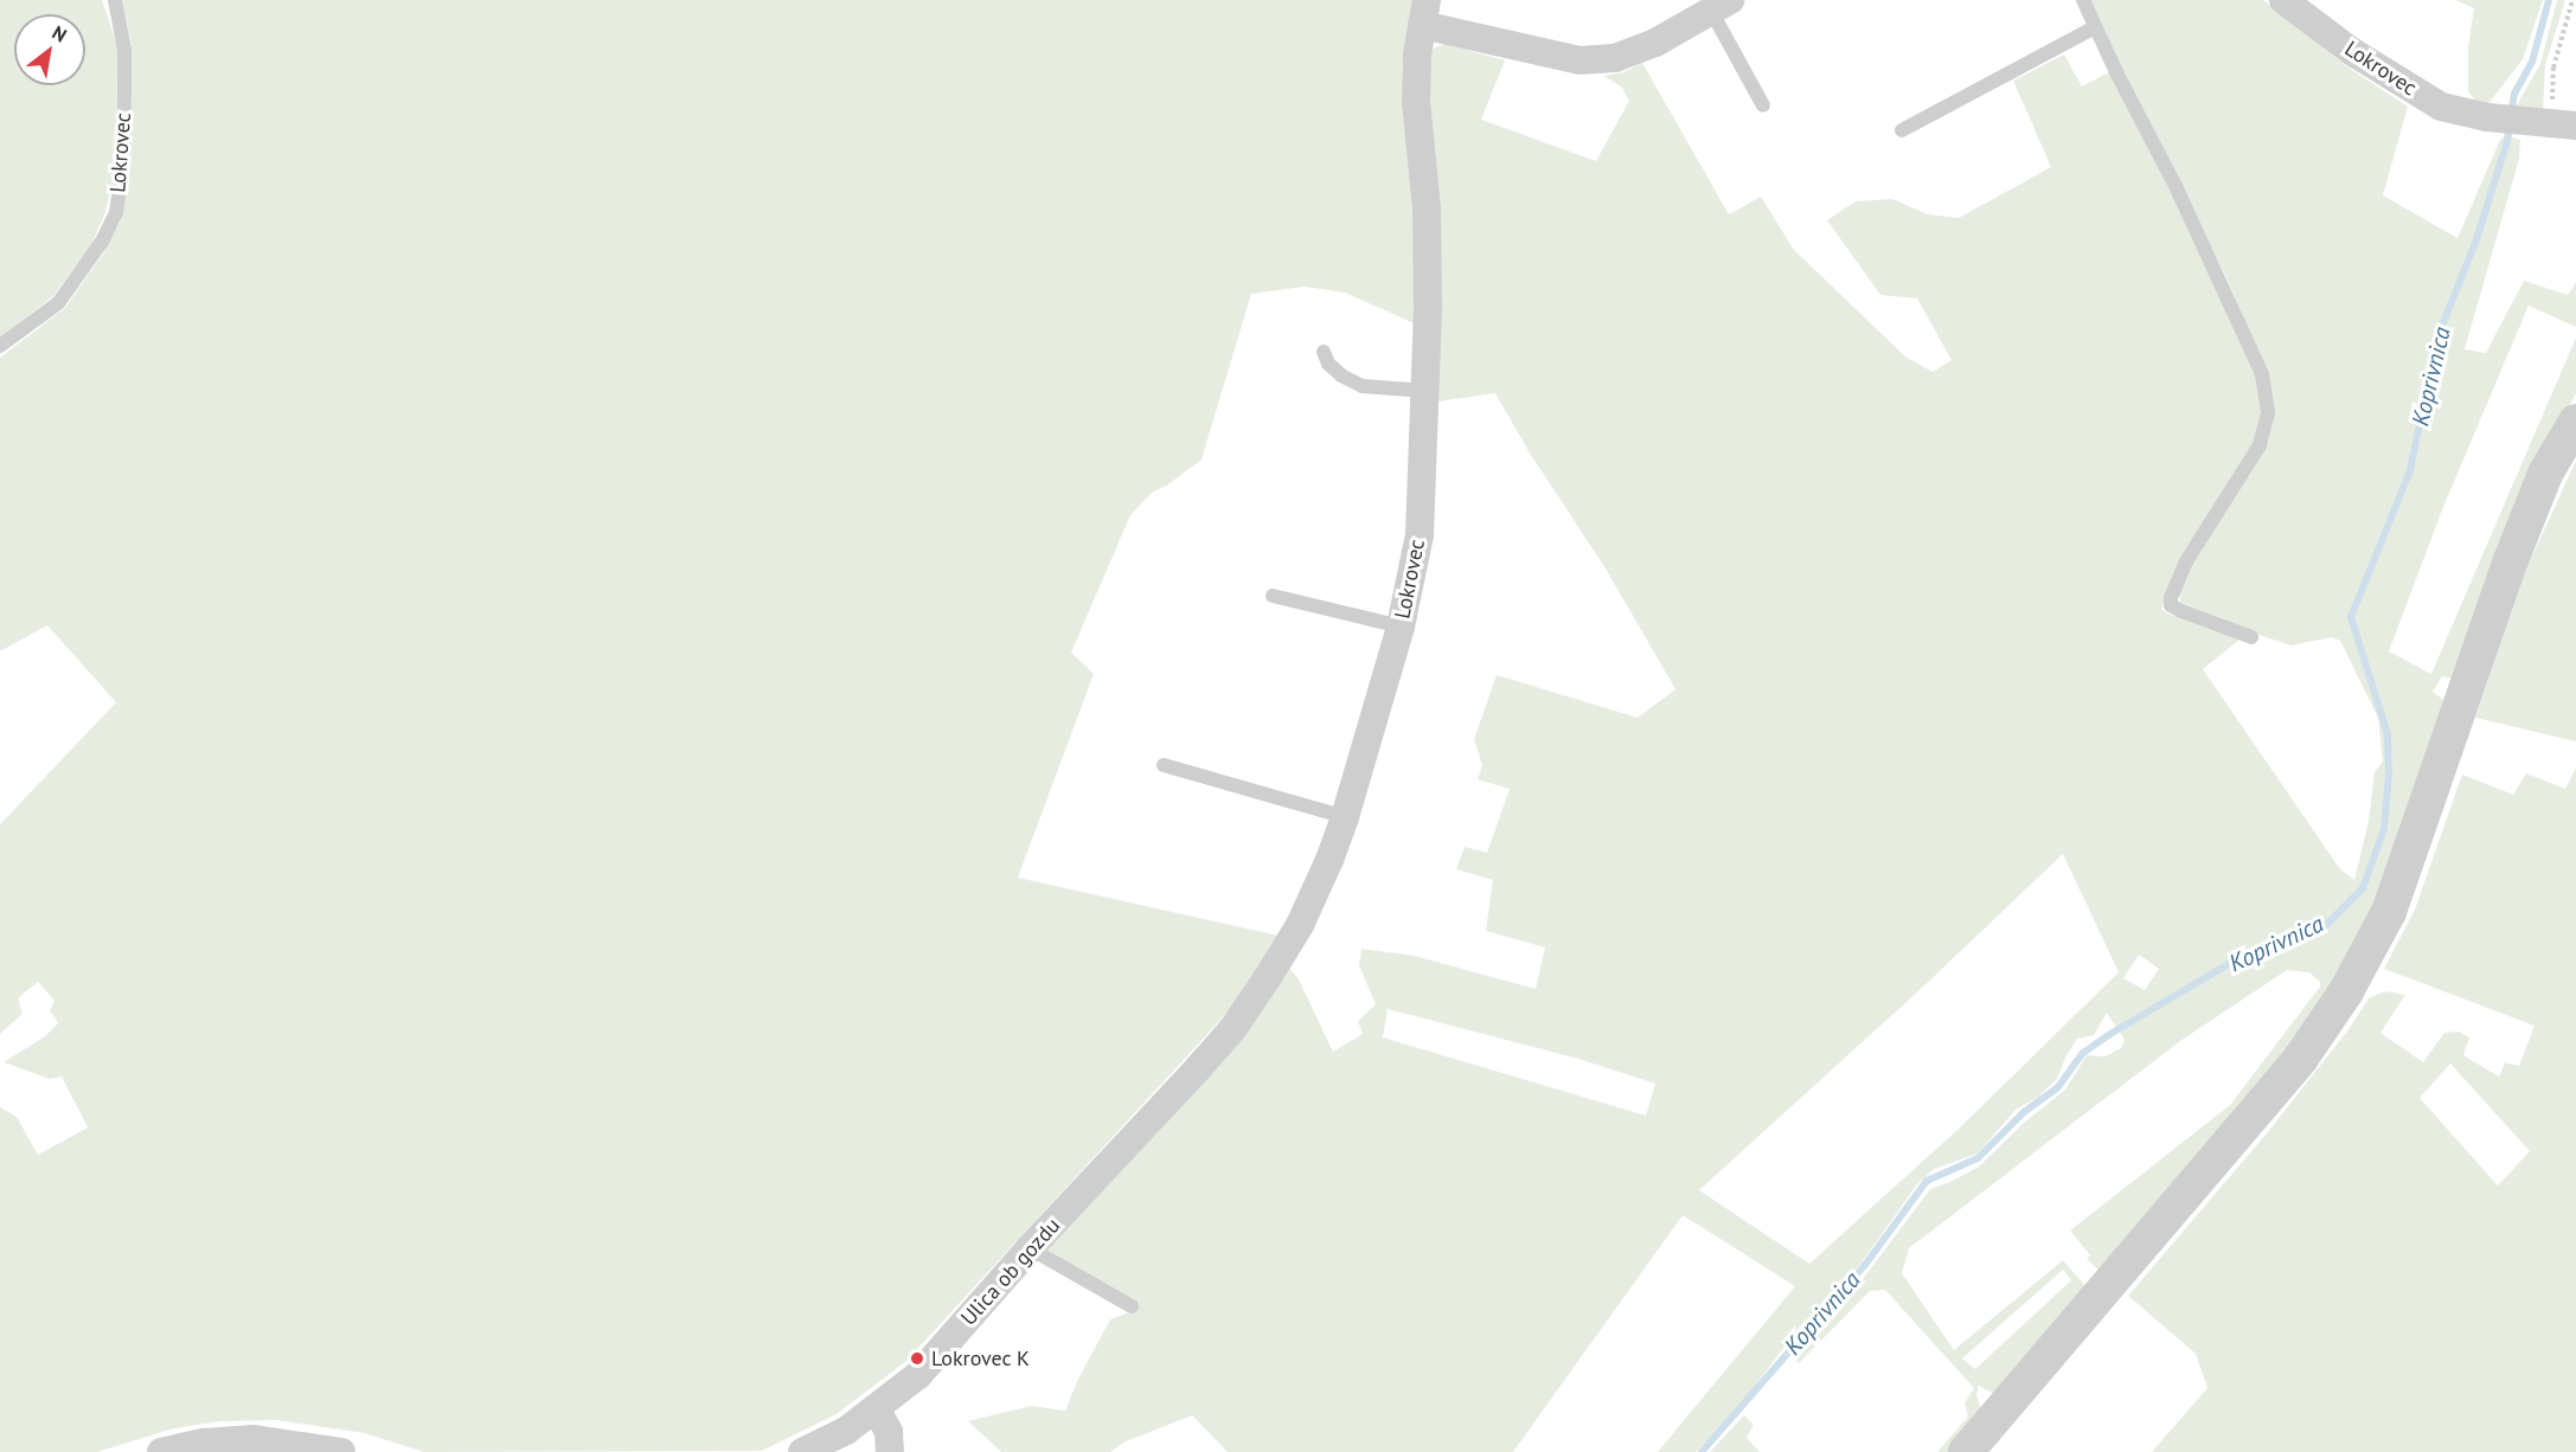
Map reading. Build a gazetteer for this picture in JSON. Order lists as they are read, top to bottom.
{
  "streets": {
    "street": ["Lokrovec", "Ulica ob gozdu"]
  },
  "crossings": [
    ["Lokrovec", "Ulica ob gozdu"]
  ],
  "water": ["Koprivnica"],
  "places": ["Lokrovec K"],
  "north": "top right"
}
